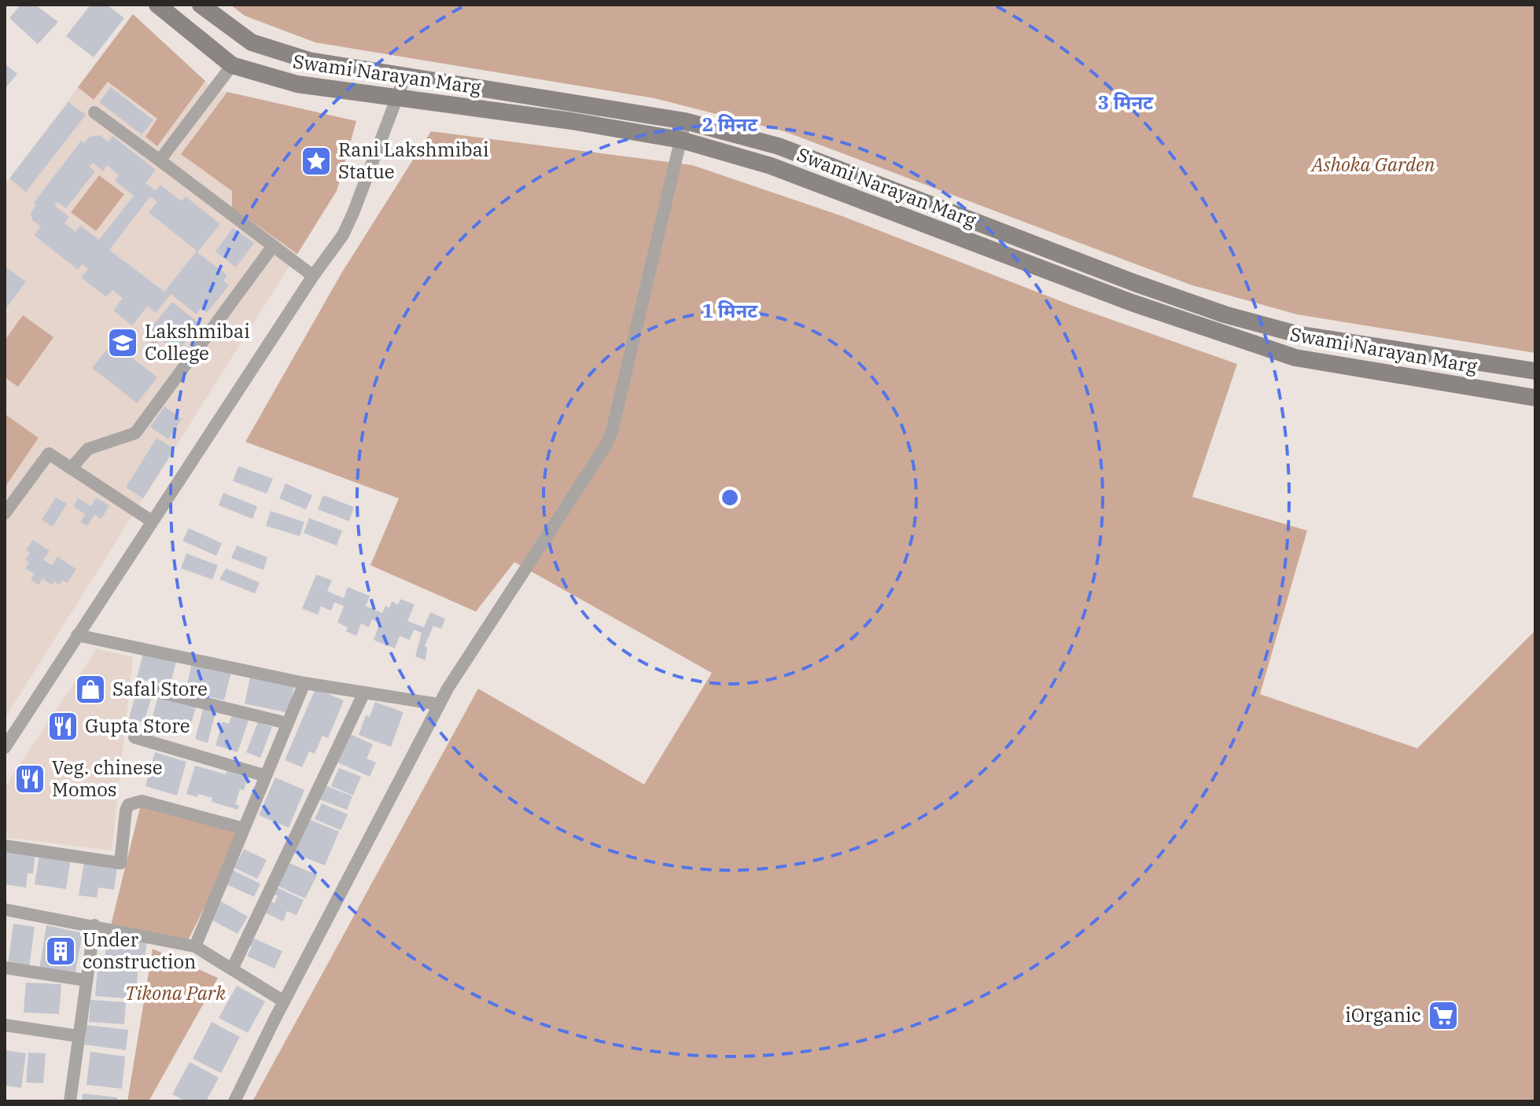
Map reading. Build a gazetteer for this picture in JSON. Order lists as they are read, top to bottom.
{
  "streets": {
    "main road": ["Swami Narayan Marg"]
  },
  "parks": ["Ashoka Garden", "Tikona Park"],
  "places": {
    "place": ["Rani Lakshmibai Statue"],
    "school or university": ["Lakshmibai College"],
    "shop": ["Safal Store"],
    "restaurant": ["Gupta Store", "Veg. chinese Momos"],
    "building": ["Under construction"],
    "supermarket": ["iOrganic"]
  },
  "rings": ["3 मिनट", "2 मिनट", "1 मिनट"]
}
